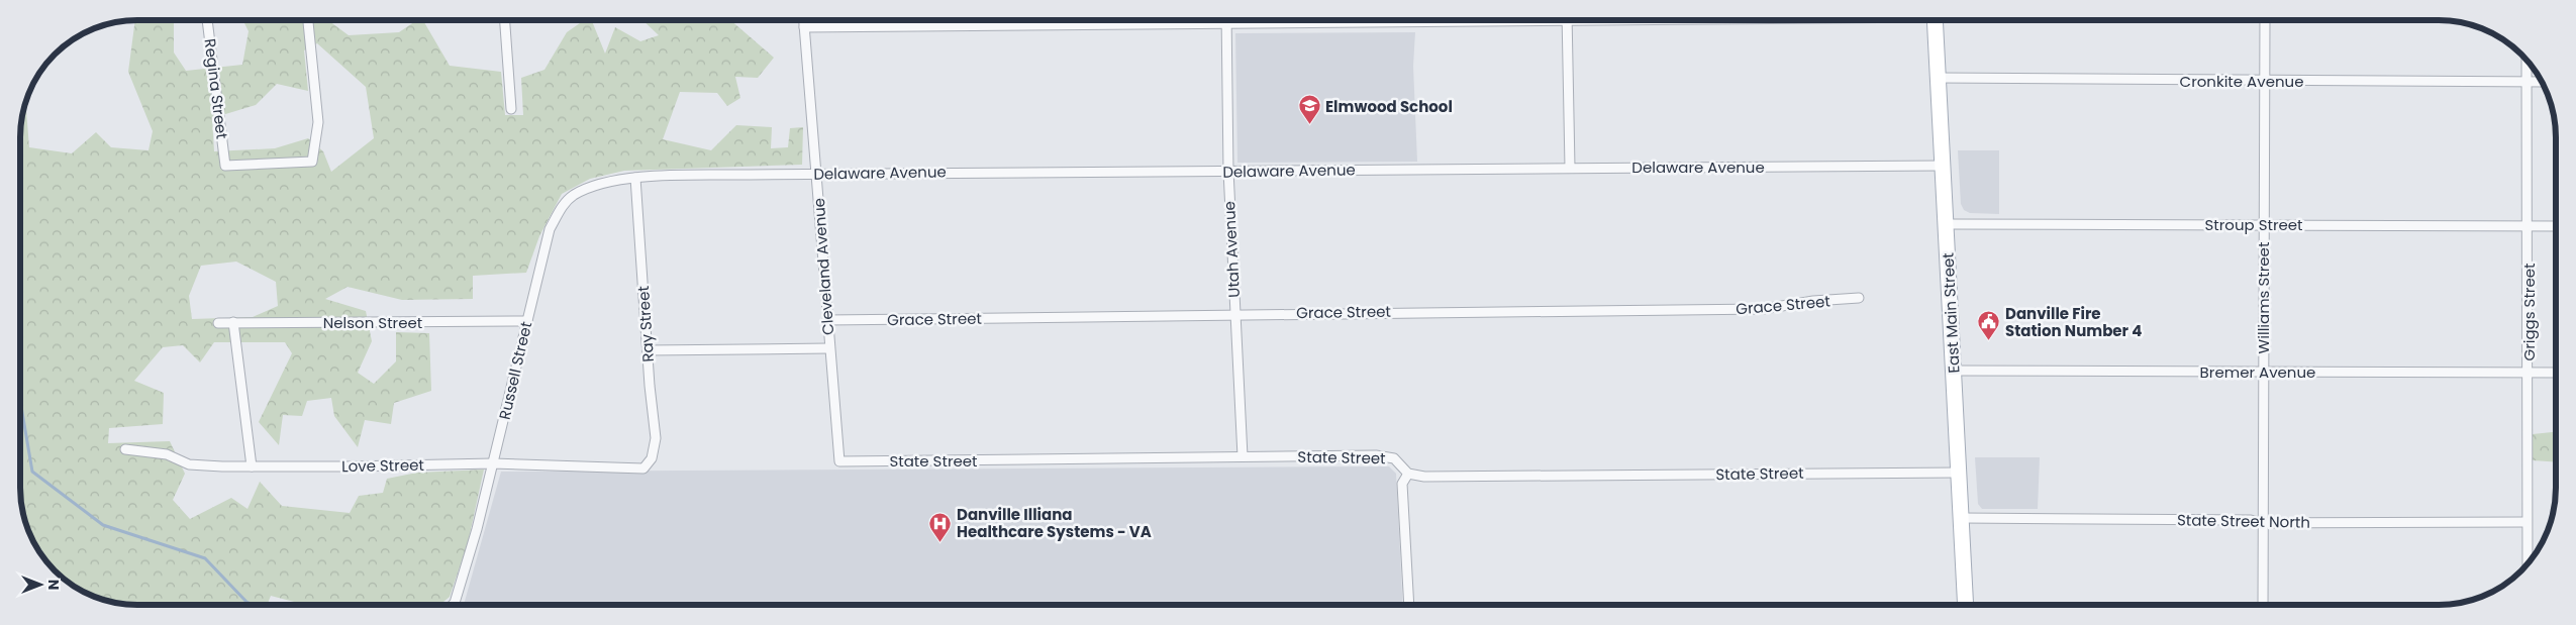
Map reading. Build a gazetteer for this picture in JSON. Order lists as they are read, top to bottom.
{
  "streets": {
    "main road": ["East Main Street"],
    "street": [
      "Cronkite Avenue",
      "Regina Street",
      "Delaware Avenue",
      "Stroup Street",
      "Utah Avenue",
      "Cleveland Avenue",
      "Williams Street",
      "Grace Street",
      "Griggs Street",
      "Nelson Street",
      "Ray Street",
      "Russell Street",
      "Bremer Avenue",
      "State Street",
      "Love Street",
      "State Street North"
    ]
  },
  "crossings": [
    ["Cronkite Avenue", "Williams Street"],
    ["Cronkite Avenue", "Griggs Street"],
    ["Cronkite Avenue", "East Main Street"],
    ["Delaware Avenue", "Utah Avenue"],
    ["Delaware Avenue", "Cleveland Avenue"],
    ["Delaware Avenue", "East Main Street"],
    ["Delaware Avenue", "Ray Street"],
    ["Delaware Avenue", "Russell Street"],
    ["Stroup Street", "Williams Street"],
    ["Stroup Street", "Griggs Street"],
    ["Stroup Street", "East Main Street"],
    ["Utah Avenue", "Grace Street"],
    ["Utah Avenue", "State Street"],
    ["Cleveland Avenue", "Grace Street"],
    ["Cleveland Avenue", "State Street"],
    ["Williams Street", "Bremer Avenue"],
    ["Williams Street", "State Street North"],
    ["Griggs Street", "Bremer Avenue"],
    ["Griggs Street", "State Street North"],
    ["East Main Street", "Bremer Avenue"],
    ["East Main Street", "State Street"],
    ["East Main Street", "State Street North"],
    ["Nelson Street", "Russell Street"],
    ["Ray Street", "Russell Street"],
    ["Ray Street", "Love Street"],
    ["Russell Street", "Love Street"]
  ],
  "places": {
    "school or university": ["Elmwood School"],
    "public building": ["Danville Fire Station Number 4"],
    "hospital": ["Danville Illiana Healthcare Systems - VA"]
  },
  "north": "right"
}
